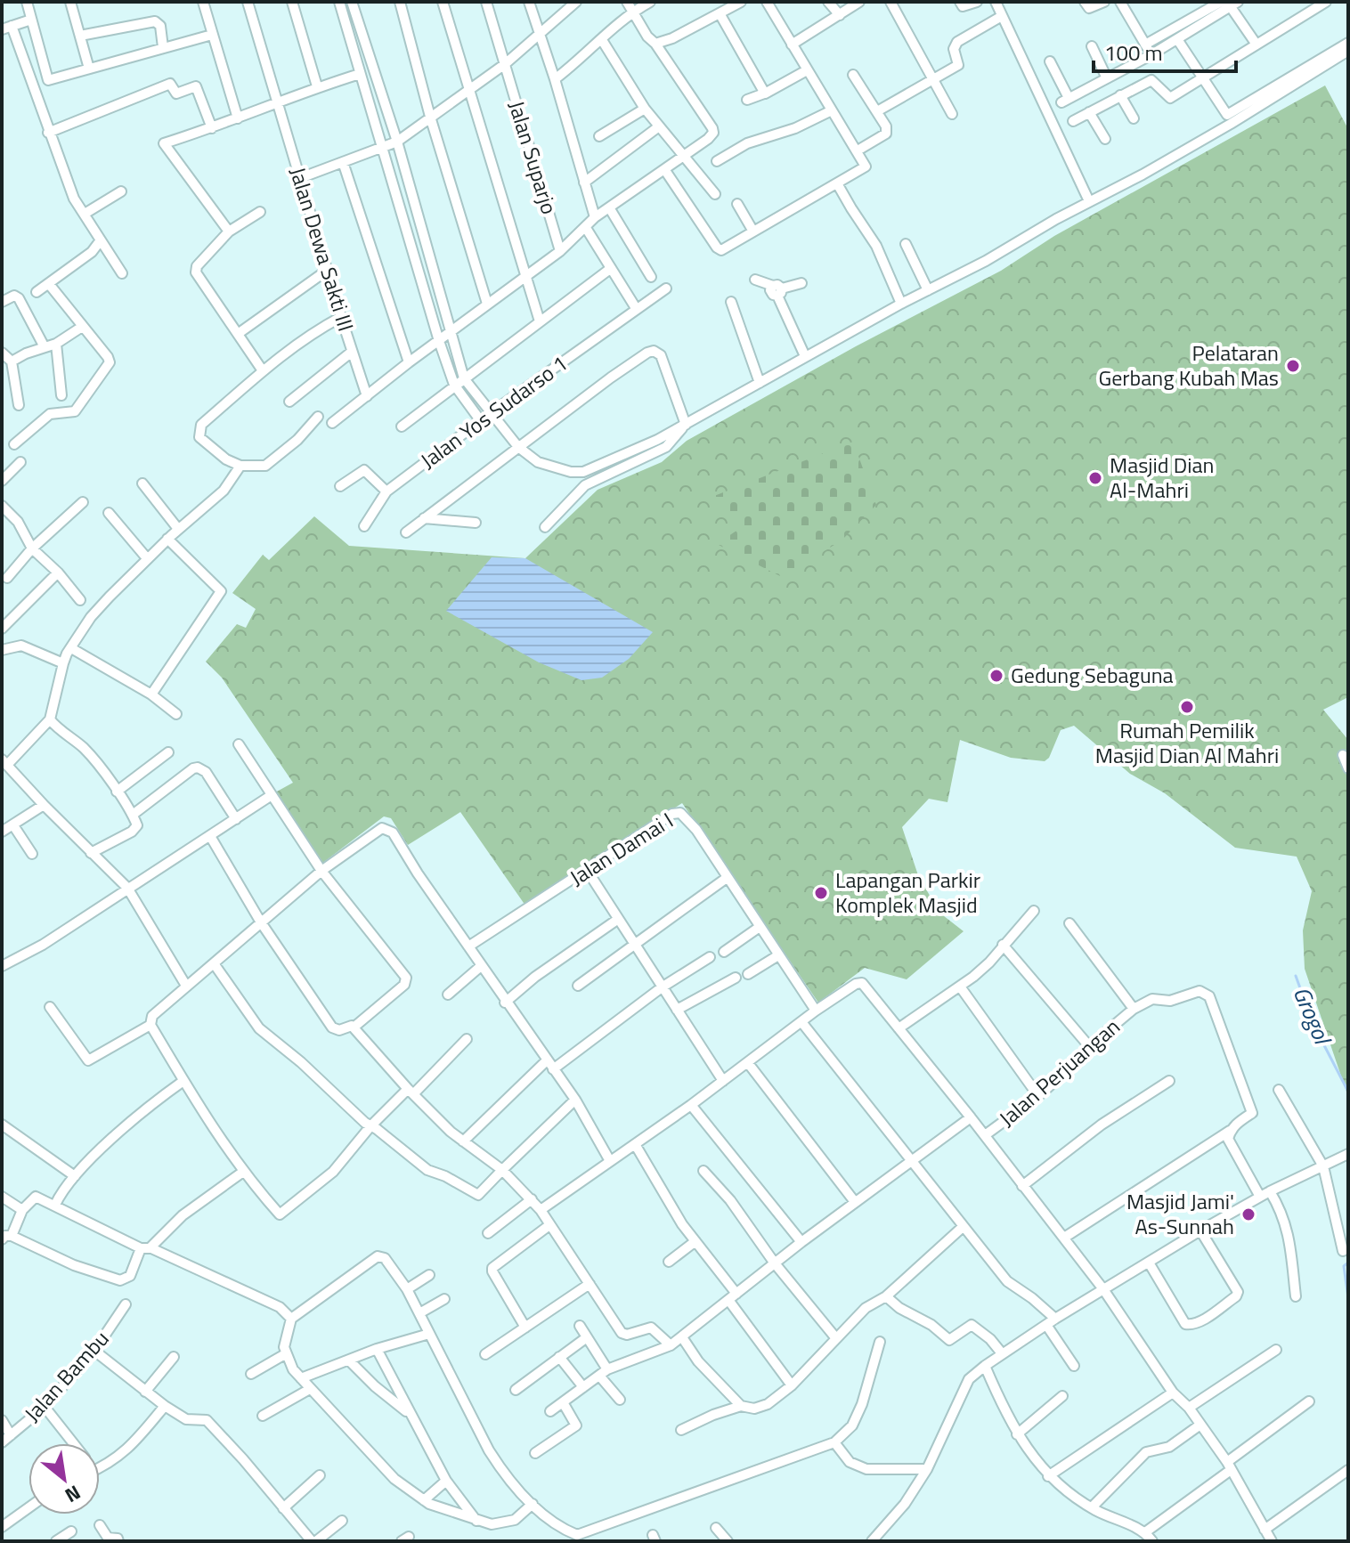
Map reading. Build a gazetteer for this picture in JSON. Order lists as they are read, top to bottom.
{
  "streets": {
    "street": [
      "Jalan Suparjo",
      "Jalan Dewa Sakti III",
      "Jalan Yos Sudarso 1",
      "Jalan Damai I",
      "Jalan Perjuangan",
      "Jalan Bambu"
    ]
  },
  "water": ["Grogol"],
  "places": [
    "Pelataran Gerbang Kubah Mas",
    "Masjid Dian Al-Mahri",
    "Gedung Sebaguna",
    "Rumah Pemilik Masjid Dian Al Mahri",
    "Lapangan Parkir Komplek Masjid",
    "Masjid Jami' As-Sunnah"
  ],
  "scale_bar": "100 m",
  "north": "bottom right"
}
